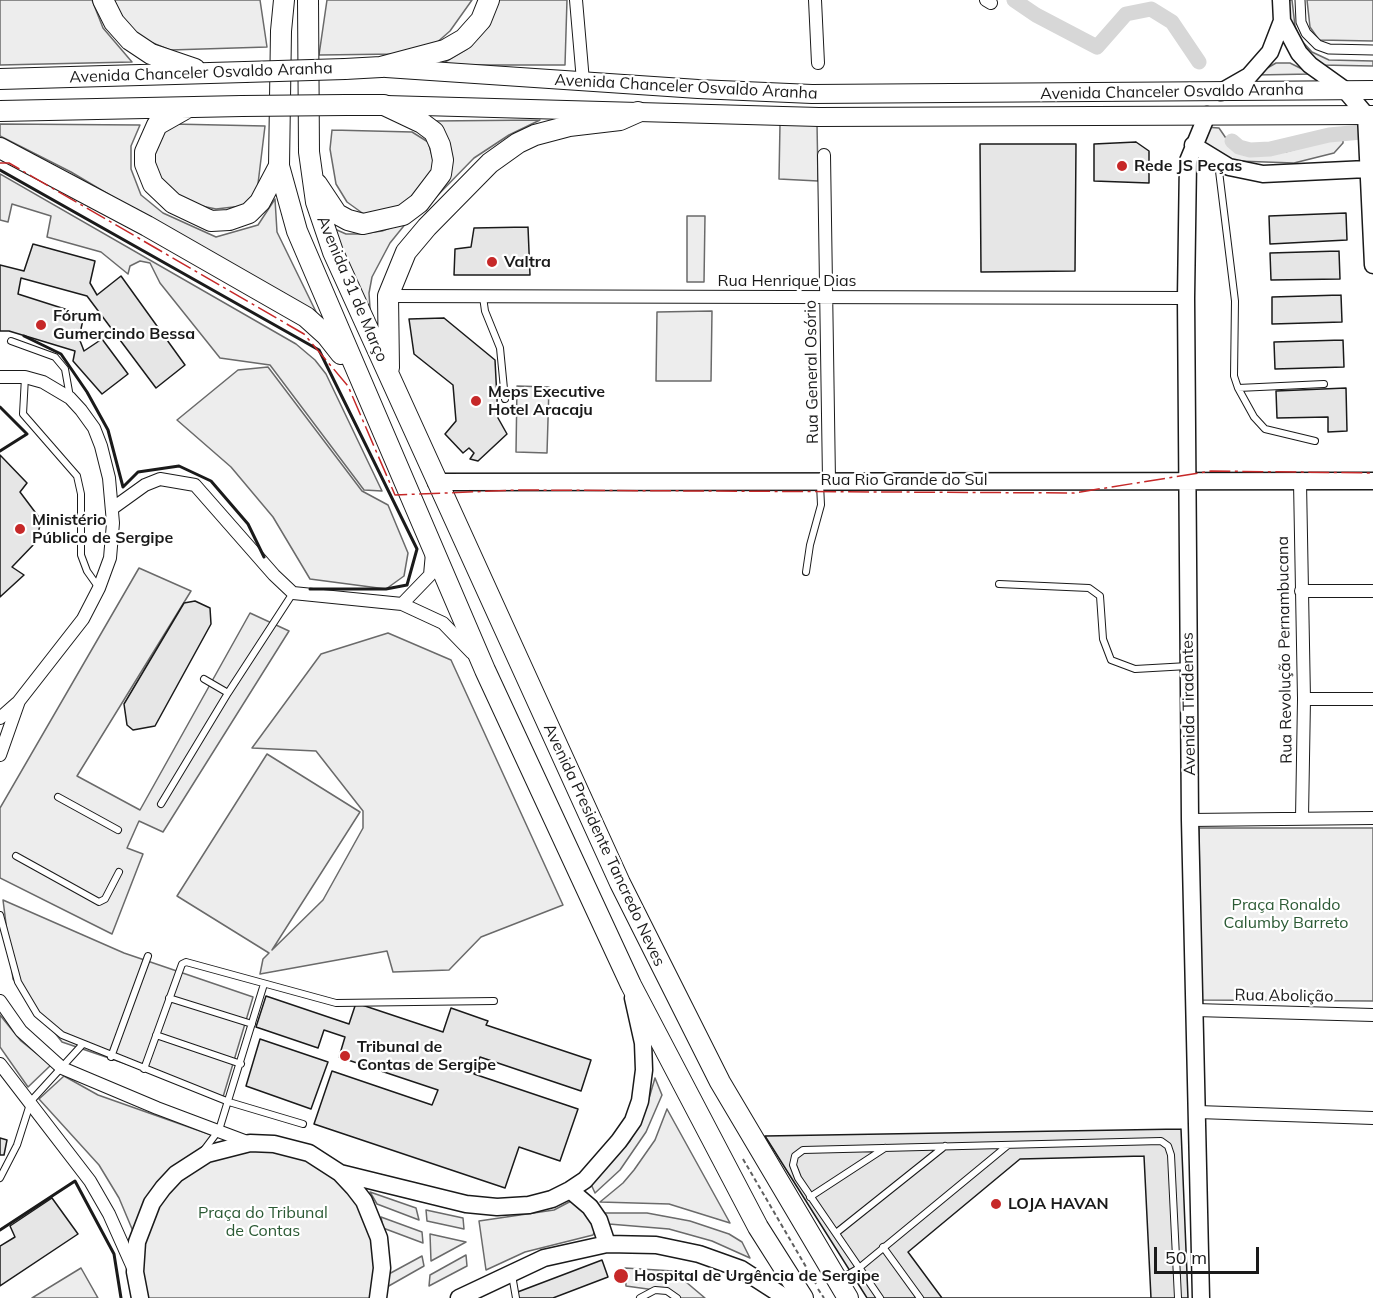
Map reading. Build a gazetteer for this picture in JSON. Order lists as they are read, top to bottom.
{
  "streets": {
    "main road": ["Avenida Chanceler Osvaldo Aranha", "Avenida 31 de Março", "Avenida Presidente Tancredo Neves"],
    "street": [
      "Rua Henrique Dias",
      "Rua General Osório",
      "Rua Rio Grande do Sul",
      "Rua Revolução Pernambucana",
      "Avenida Tiradentes",
      "Rua Abolição"
    ]
  },
  "crossings": [
    ["Avenida Chanceler Osvaldo Aranha", "Avenida Tiradentes"],
    ["Rua Henrique Dias", "Rua General Osório"],
    ["Rua Henrique Dias", "Avenida Tiradentes"],
    ["Avenida 31 de Março", "Avenida Presidente Tancredo Neves"],
    ["Rua General Osório", "Rua Rio Grande do Sul"],
    ["Rua Rio Grande do Sul", "Rua Revolução Pernambucana"],
    ["Rua Rio Grande do Sul", "Avenida Tiradentes"],
    ["Rua Rio Grande do Sul", "Avenida Presidente Tancredo Neves"],
    ["Avenida Tiradentes", "Rua Abolição"]
  ],
  "parks": ["Praça Ronaldo Calumby Barreto", "Praça do Tribunal de Contas"],
  "places": [
    "Rede JS Peças",
    "Valtra",
    "Fórum Gumercindo Bessa",
    "Meps Executive Hotel Aracaju",
    "Ministério Público de Sergipe",
    "Tribunal de Contas de Sergipe",
    "LOJA HAVAN",
    "Hospital de Urgência de Sergipe"
  ],
  "scale_bar": "50 m"
}
